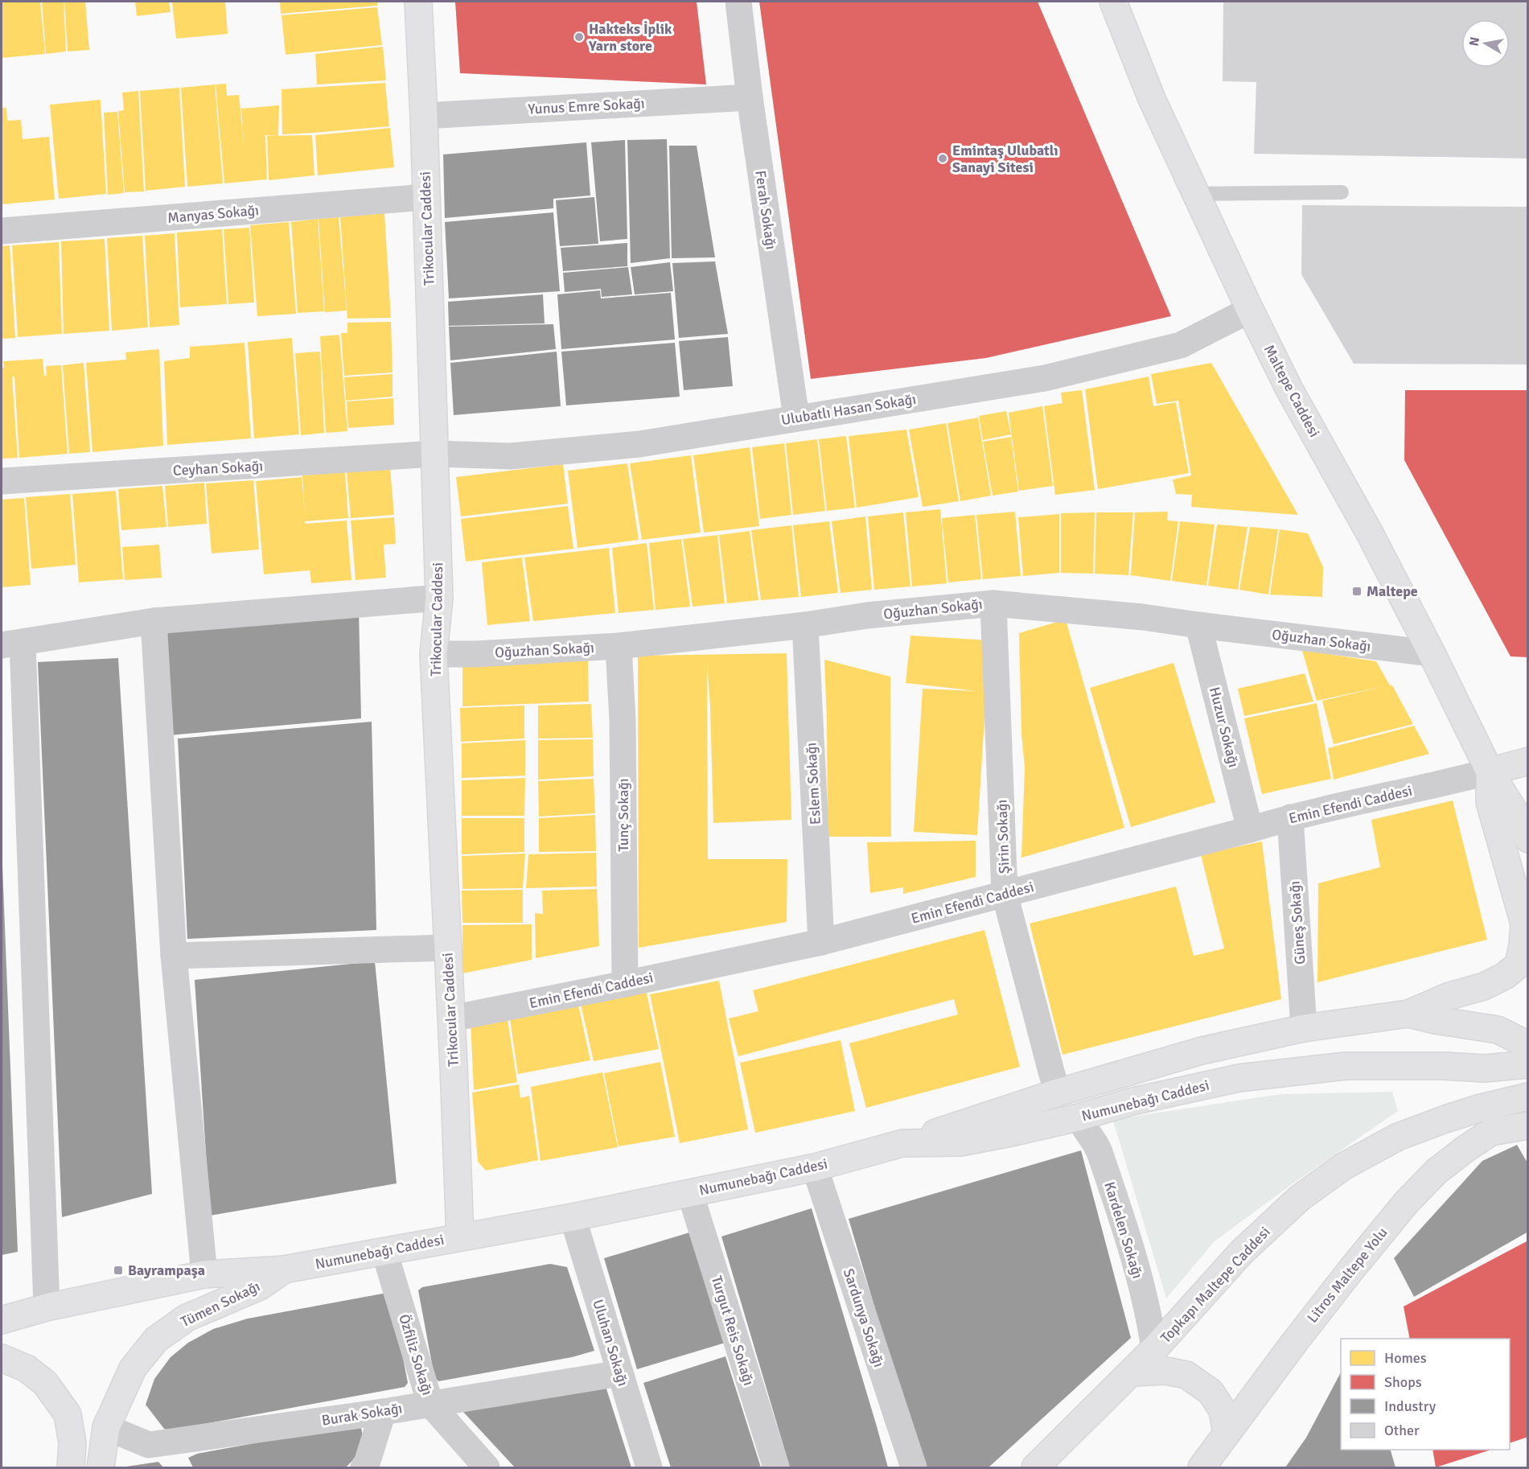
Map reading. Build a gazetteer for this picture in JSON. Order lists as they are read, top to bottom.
{
  "streets": {
    "main road": [
      "Trikocular Caddesi",
      "Maltepe Caddesi",
      "Numunebağı Caddesi",
      "Litros Maltepe Yolu",
      "Topkapı Maltepe Caddesi",
      "Tümen Sokağı"
    ],
    "street": [
      "Yunus Emre Sokağı",
      "Ferah Sokağı",
      "Manyas Sokağı",
      "Ulubatlı Hasan Sokağı",
      "Ceyhan Sokağı",
      "Oğuzhan Sokağı",
      "Huzur Sokağı",
      "Eslem Sokağı",
      "Emin Efendi Caddesi",
      "Tunç Sokağı",
      "Şirin Sokağı",
      "Güneş Sokağı",
      "Kardelen Sokağı",
      "Sardunya Sokağı",
      "Turgut Reis Sokağı",
      "Uluhan Sokağı",
      "Özfiliz Sokağı",
      "Burak Sokağı"
    ]
  },
  "crossings": [
    ["Yunus Emre Sokağı", "Ferah Sokağı"],
    ["Yunus Emre Sokağı", "Trikocular Caddesi"],
    ["Ferah Sokağı", "Ulubatlı Hasan Sokağı"],
    ["Manyas Sokağı", "Trikocular Caddesi"],
    ["Trikocular Caddesi", "Ulubatlı Hasan Sokağı"],
    ["Trikocular Caddesi", "Ceyhan Sokağı"],
    ["Trikocular Caddesi", "Oğuzhan Sokağı"],
    ["Trikocular Caddesi", "Emin Efendi Caddesi"],
    ["Trikocular Caddesi", "Numunebağı Caddesi"],
    ["Maltepe Caddesi", "Ulubatlı Hasan Sokağı"],
    ["Maltepe Caddesi", "Oğuzhan Sokağı"],
    ["Maltepe Caddesi", "Emin Efendi Caddesi"],
    ["Ulubatlı Hasan Sokağı", "Ceyhan Sokağı"],
    ["Oğuzhan Sokağı", "Huzur Sokağı"],
    ["Oğuzhan Sokağı", "Eslem Sokağı"],
    ["Oğuzhan Sokağı", "Tunç Sokağı"],
    ["Oğuzhan Sokağı", "Şirin Sokağı"],
    ["Huzur Sokağı", "Emin Efendi Caddesi"],
    ["Eslem Sokağı", "Emin Efendi Caddesi"],
    ["Emin Efendi Caddesi", "Tunç Sokağı"],
    ["Emin Efendi Caddesi", "Şirin Sokağı"],
    ["Emin Efendi Caddesi", "Güneş Sokağı"],
    ["Numunebağı Caddesi", "Kardelen Sokağı"],
    ["Numunebağı Caddesi", "Tümen Sokağı"],
    ["Numunebağı Caddesi", "Sardunya Sokağı"],
    ["Numunebağı Caddesi", "Turgut Reis Sokağı"],
    ["Numunebağı Caddesi", "Uluhan Sokağı"],
    ["Numunebağı Caddesi", "Özfiliz Sokağı"],
    ["Kardelen Sokağı", "Topkapı Maltepe Caddesi"],
    ["Tümen Sokağı", "Burak Sokağı"],
    ["Uluhan Sokağı", "Burak Sokağı"],
    ["Özfiliz Sokağı", "Burak Sokağı"]
  ],
  "places": {
    "other": ["Hakteks İplik Yarn store", "Emintaş Ulubatlı Sanayi Sitesi"],
    "transit": ["Maltepe", "Bayrampaşa"]
  },
  "legend": [
    "Homes",
    "Shops",
    "Industry",
    "Other"
  ],
  "north": "left"
}
